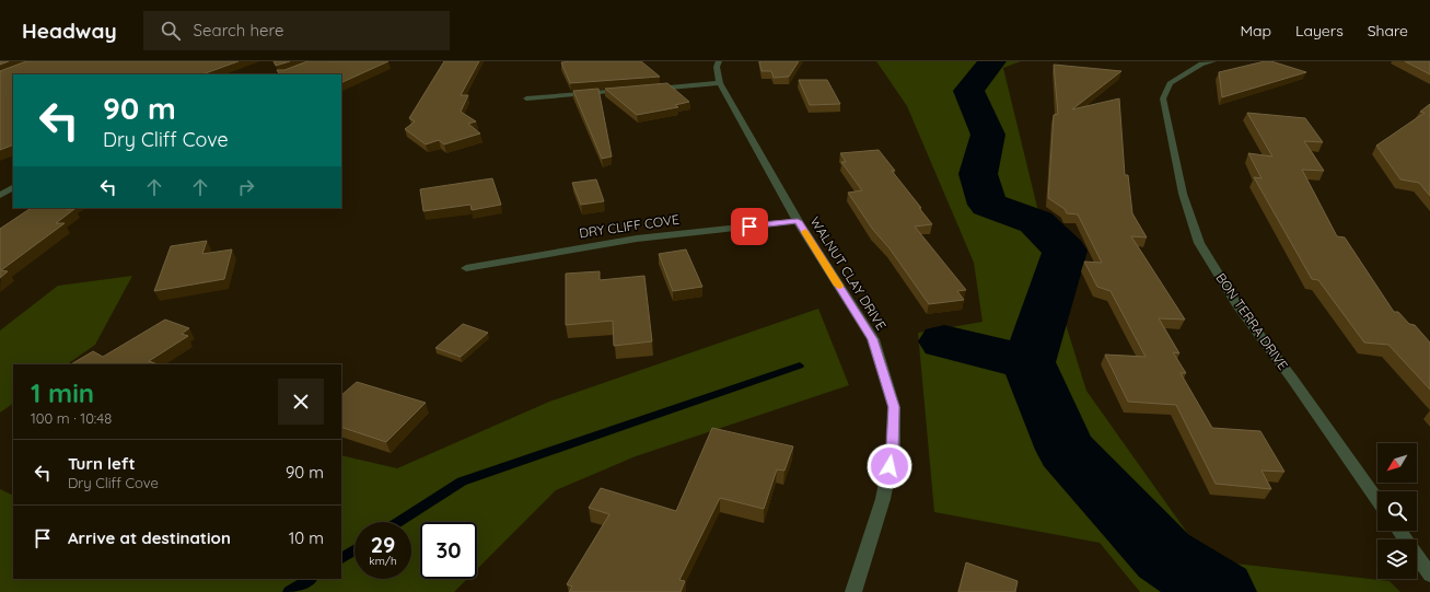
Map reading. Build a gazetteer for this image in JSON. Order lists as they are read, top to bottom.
{
  "streets": {
    "street": ["DRY CLIFF COVE", "WALNUT CLAY DRIVE", "BON TERRA DRIVE"]
  },
  "crossings": [
    ["DRY CLIFF COVE", "WALNUT CLAY DRIVE"]
  ],
  "north": "bottom left",
  "page": {
    "header": "Headway",
    "search": "Search here",
    "nav": ["Map", "Layers", "Share"],
    "turn": ["90 m", "Dry Cliff Cove"],
    "heading": ["1 min", "100 m · 10:48"],
    "list": [
      {
        "name": "Turn left",
        "note": "Dry Cliff Cove",
        "value": "90 m"
      },
      {
        "name": "Arrive at destination",
        "value": "10 m"
      }
    ],
    "speed": "29 km/h",
    "limit": "30"
  }
}
